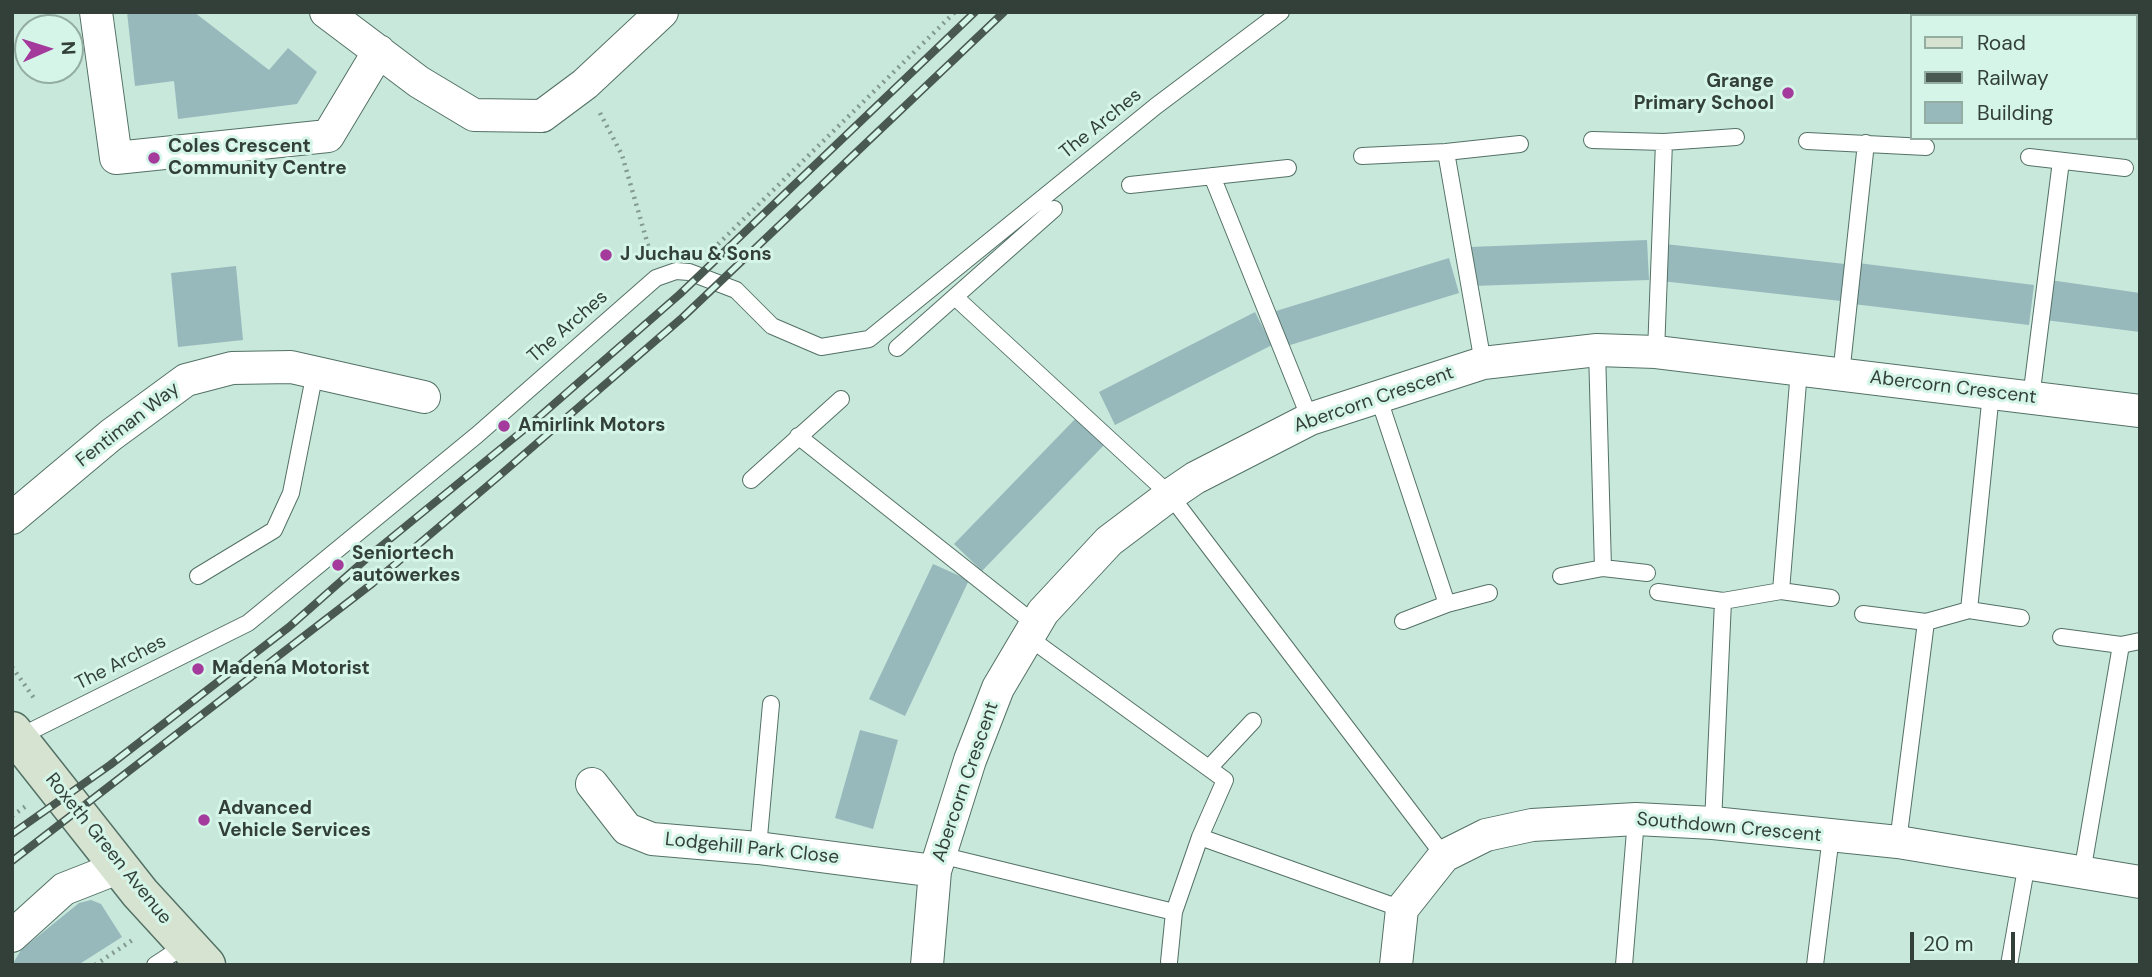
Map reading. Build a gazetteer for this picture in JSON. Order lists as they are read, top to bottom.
{
  "streets": {
    "street": [
      "Abercorn Crescent",
      "Fentiman Way",
      "Southdown Crescent",
      "Roxeth Green Avenue",
      "Lodgehill Park Close"
    ],
    "lane": ["The Arches"]
  },
  "crossings": [
    ["The Arches", "Roxeth Green Avenue"],
    ["Abercorn Crescent", "Lodgehill Park Close"]
  ],
  "places": [
    "Grange Primary School",
    "Coles Crescent Community Centre",
    "J Juchau & Sons",
    "Amirlink Motors",
    "Seniortech autowerkes",
    "Madena Motorist",
    "Advanced Vehicle Services"
  ],
  "legend": ["Road", "Railway", "Building"],
  "scale_bar": "20 m",
  "north": "right"
}
